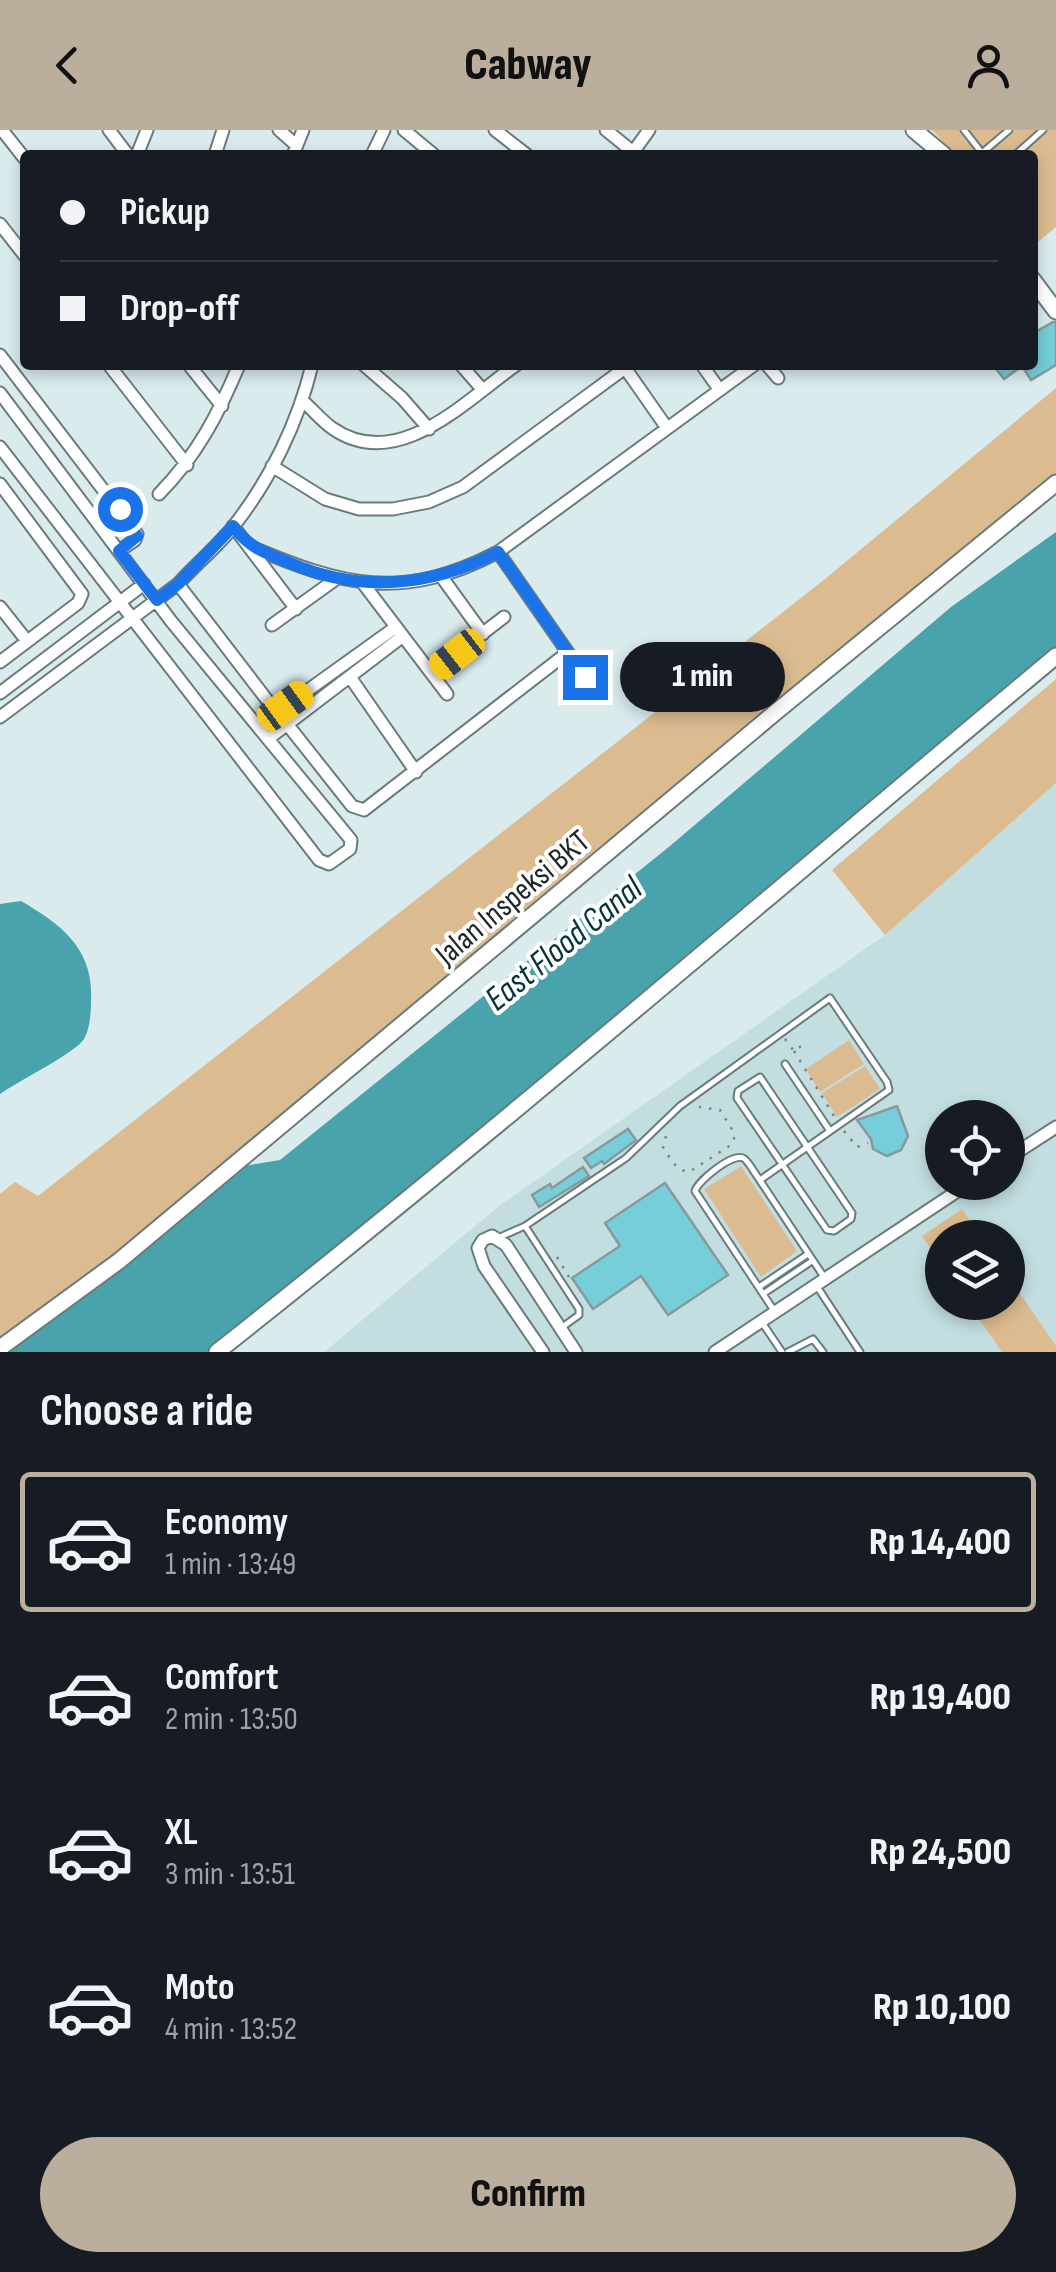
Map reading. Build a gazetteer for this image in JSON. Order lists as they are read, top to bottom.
{
  "streets": {
    "street": ["Jalan Inspeksi BKT"]
  },
  "water": ["East Flood Canal"],
  "page": {
    "header": "Cabway",
    "banner": ["Pickup", "Drop-off"],
    "bubble": "1 min",
    "heading": "Choose a ride",
    "list": [
      {
        "name": "Economy",
        "note": "1 min · 13:49",
        "value": "Rp 14,400"
      },
      {
        "name": "Comfort",
        "note": "2 min · 13:50",
        "value": "Rp 19,400"
      },
      {
        "name": "XL",
        "note": "3 min · 13:51",
        "value": "Rp 24,500"
      },
      {
        "name": "Moto",
        "note": "4 min · 13:52",
        "value": "Rp 10,100"
      }
    ],
    "buttons": "Confirm"
  }
}
